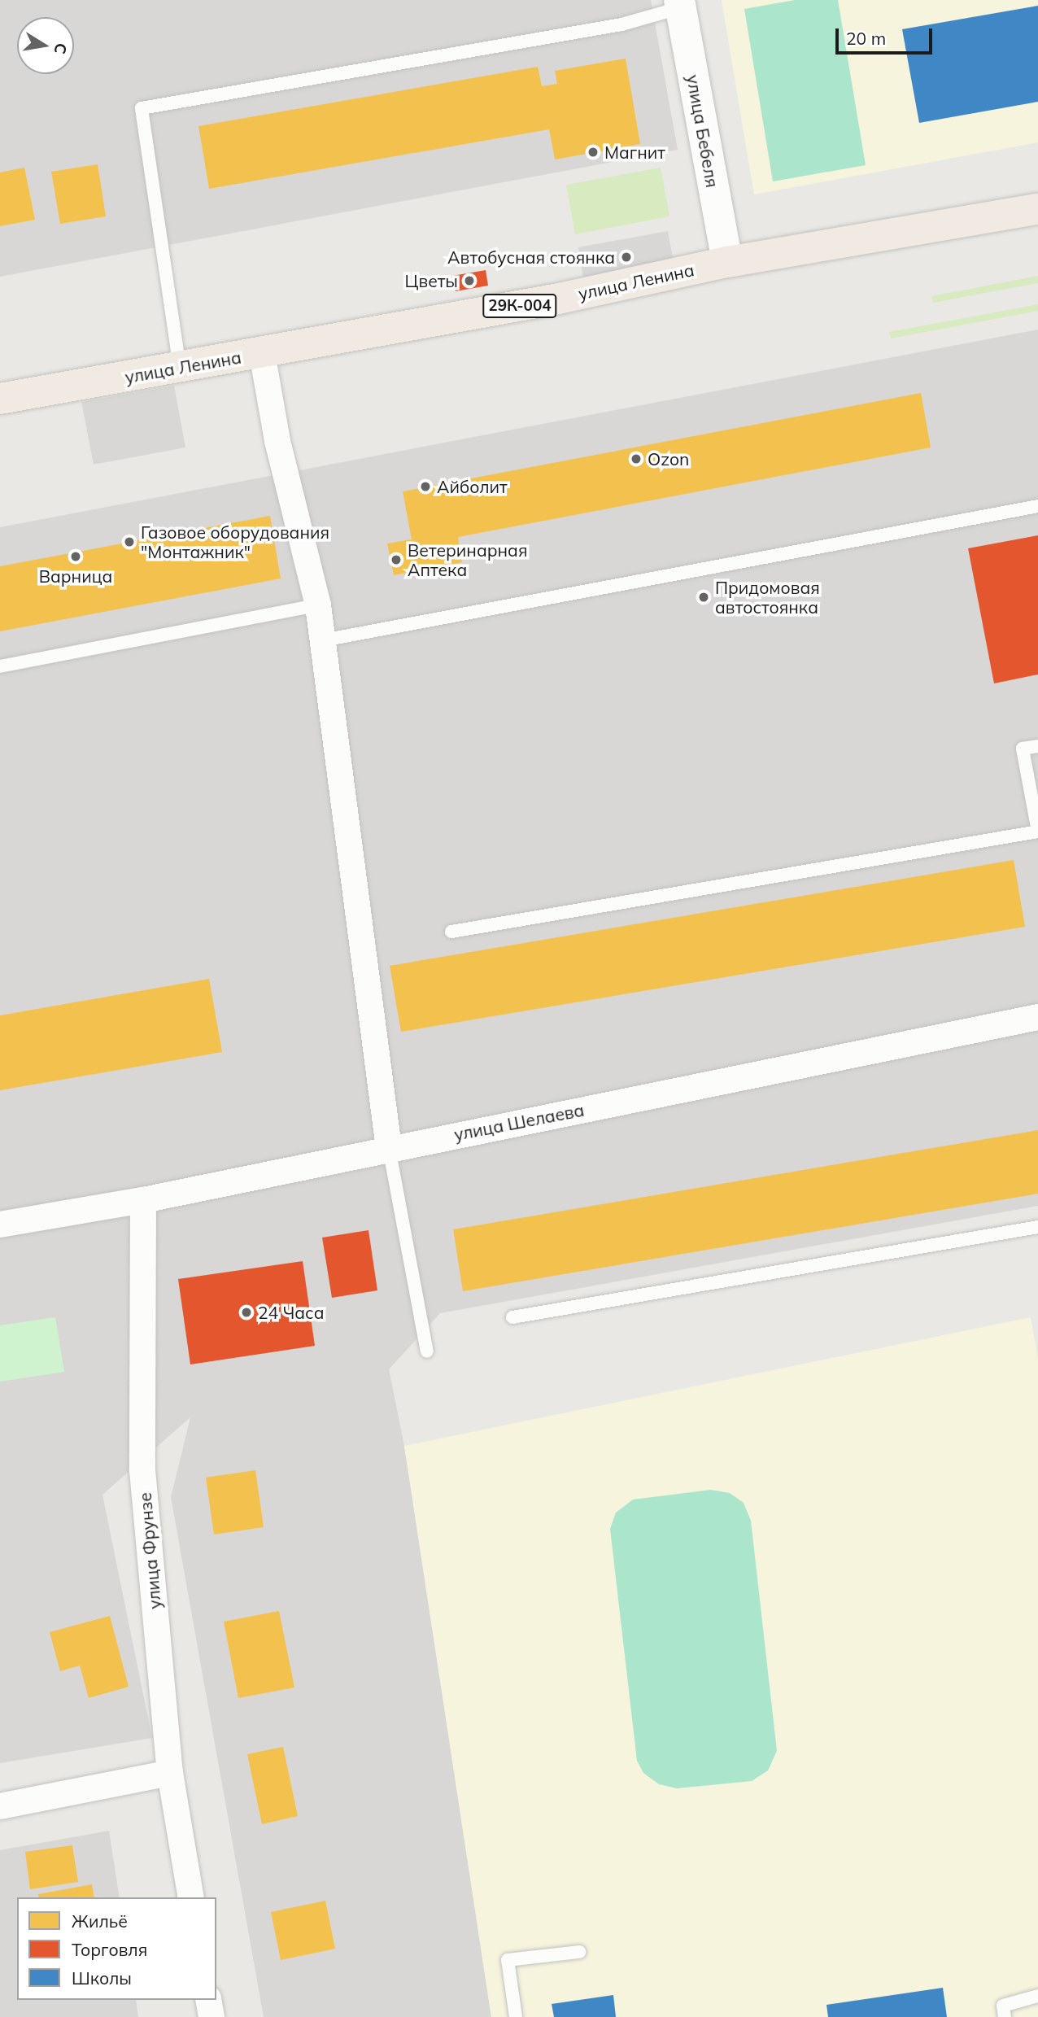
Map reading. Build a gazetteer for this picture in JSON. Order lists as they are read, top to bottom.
{
  "streets": {
    "main road": ["улица Ленина", "29К-004"],
    "street": ["улица Бебеля", "улица Шелаева", "улица Фрунзе"]
  },
  "crossings": [
    ["улица Бебеля", "улица Ленина"],
    ["улица Шелаева", "улица Фрунзе"]
  ],
  "places": [
    "Магнит",
    "Автобусная стоянка",
    "Цветы",
    "Ozon",
    "Айболит",
    "Газовое оборудования \"Монтажник\"",
    "Варница",
    "Ветеринарная Аптека",
    "Придомовая автостоянка",
    "24 Часа"
  ],
  "legend": ["Жильё", "Торговля", "Школы"],
  "scale_bar": "20 m",
  "north": "right"
}
